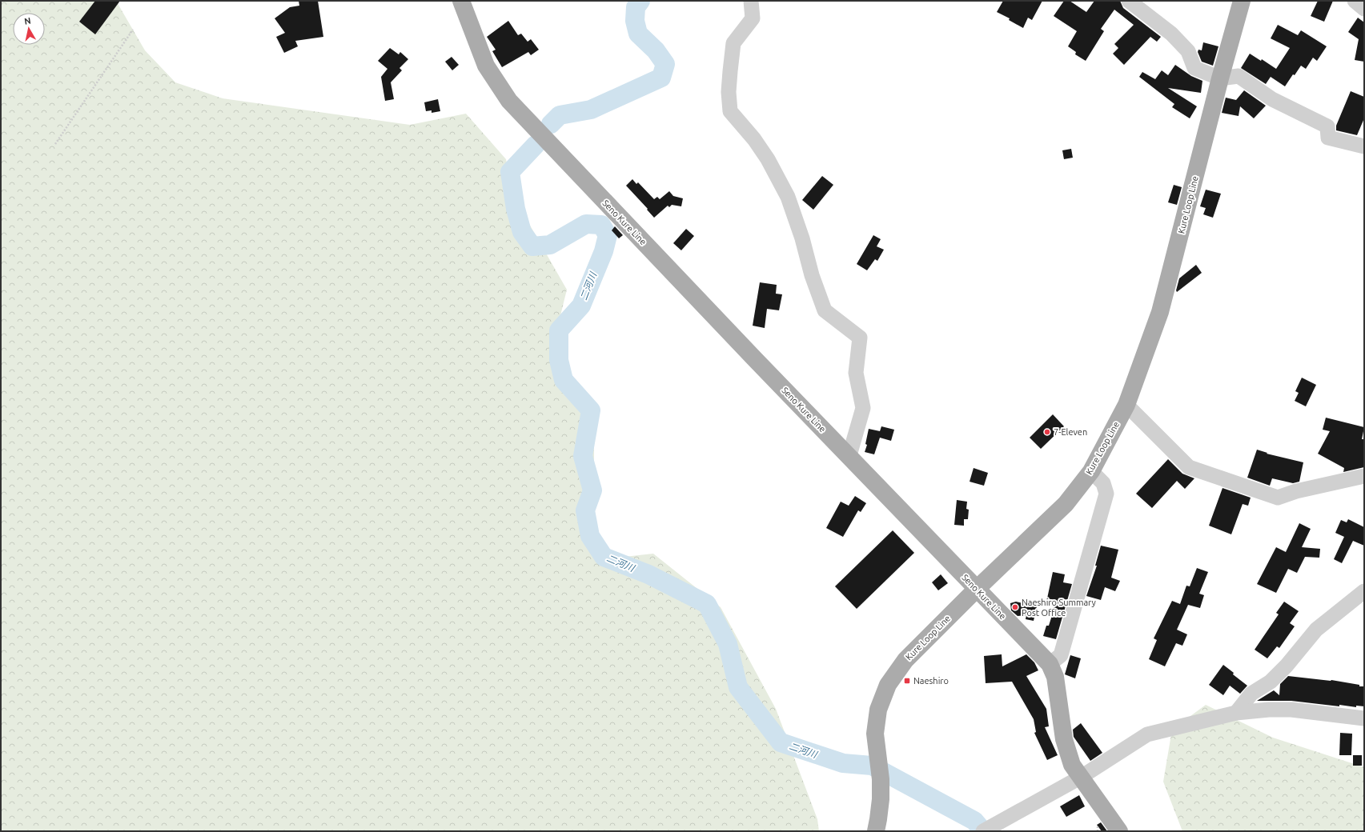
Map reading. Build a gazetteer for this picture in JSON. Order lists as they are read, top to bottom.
{
  "streets": {
    "main road": ["Kure Loop Line", "Seno Kure Line"]
  },
  "crossings": [
    ["Kure Loop Line", "Seno Kure Line"]
  ],
  "water": ["二河川"],
  "places": {
    "other": ["7-Eleven", "Naeshiro Summary Post Office"],
    "transit": ["Naeshiro"]
  },
  "north": "top"
}
